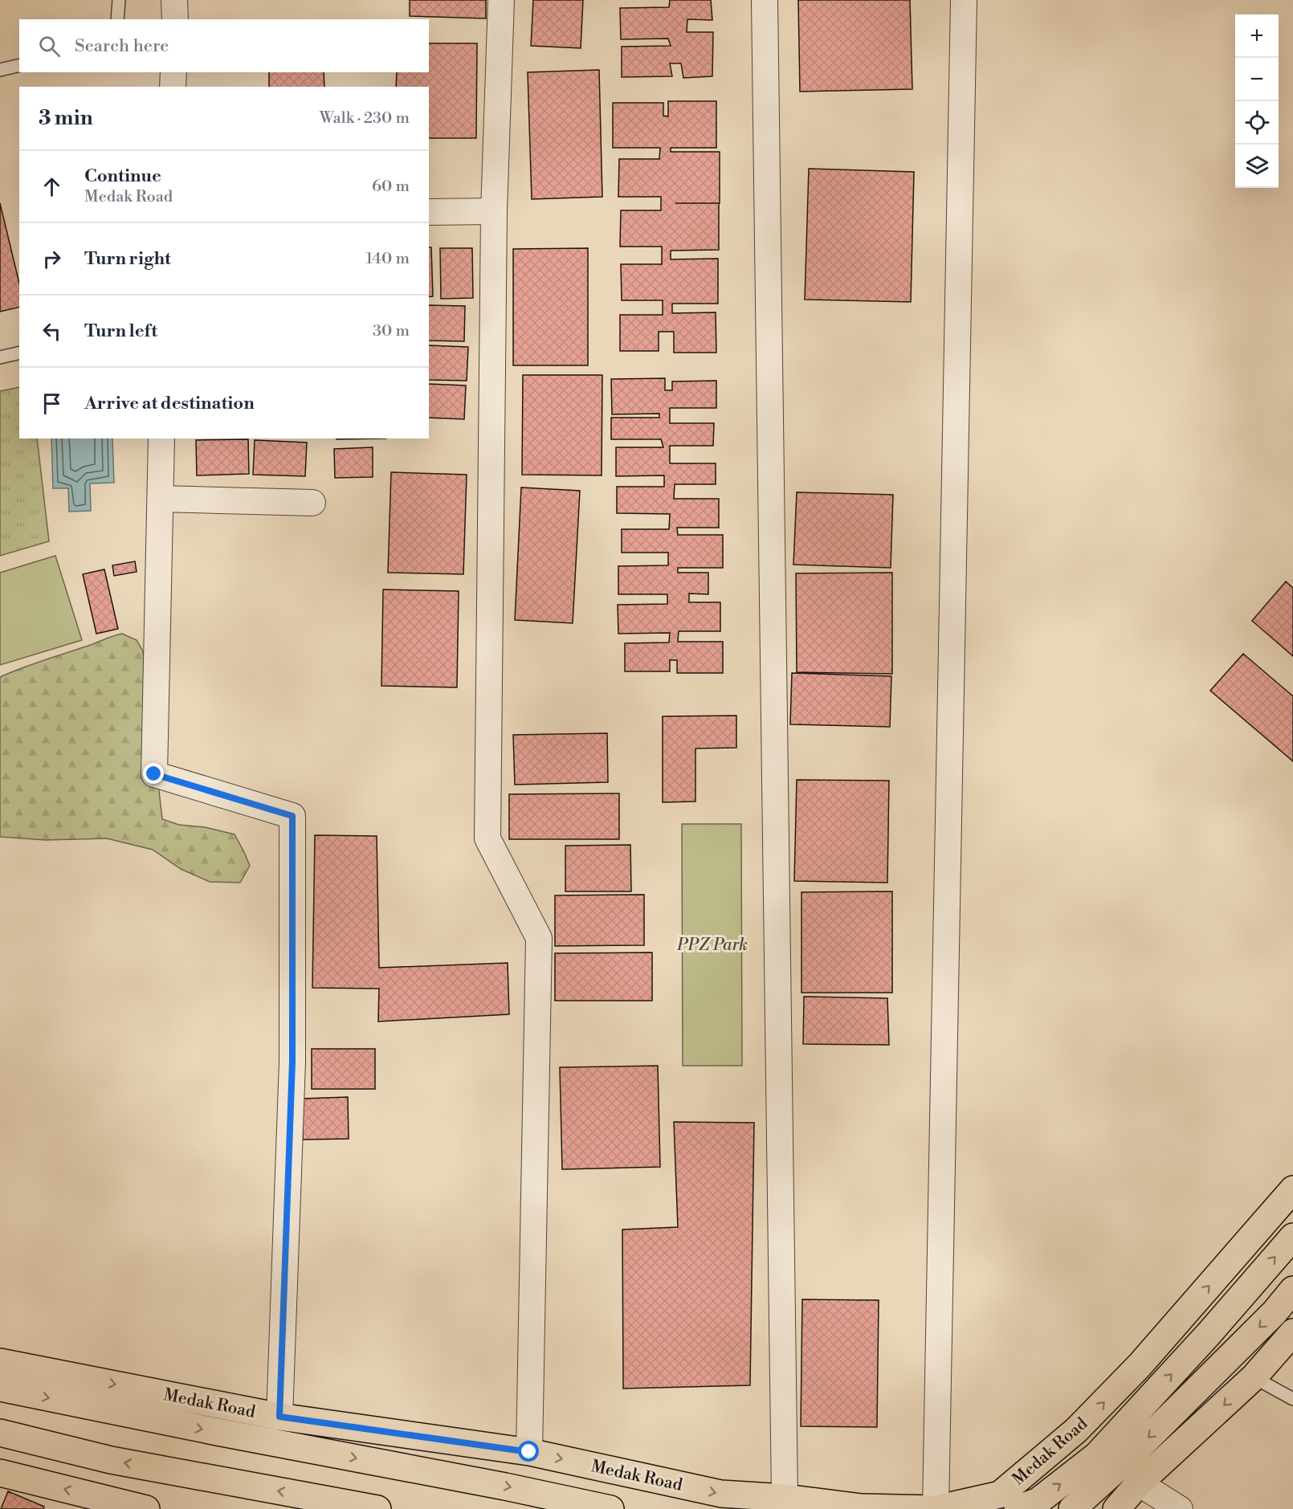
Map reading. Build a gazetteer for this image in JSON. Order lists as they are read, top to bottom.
{
  "streets": {
    "main road": ["Medak Road"]
  },
  "parks": ["PPZ Park"],
  "page": {
    "map_buttons": ["+", "−"],
    "search": "Search here",
    "heading": ["3 min", "Walk · 230 m"],
    "list": [
      ["Continue", "Medak Road", "60 m"],
      ["Turn right", "140 m"],
      ["Turn left", "30 m"],
      "Arrive at destination"
    ]
  }
}
